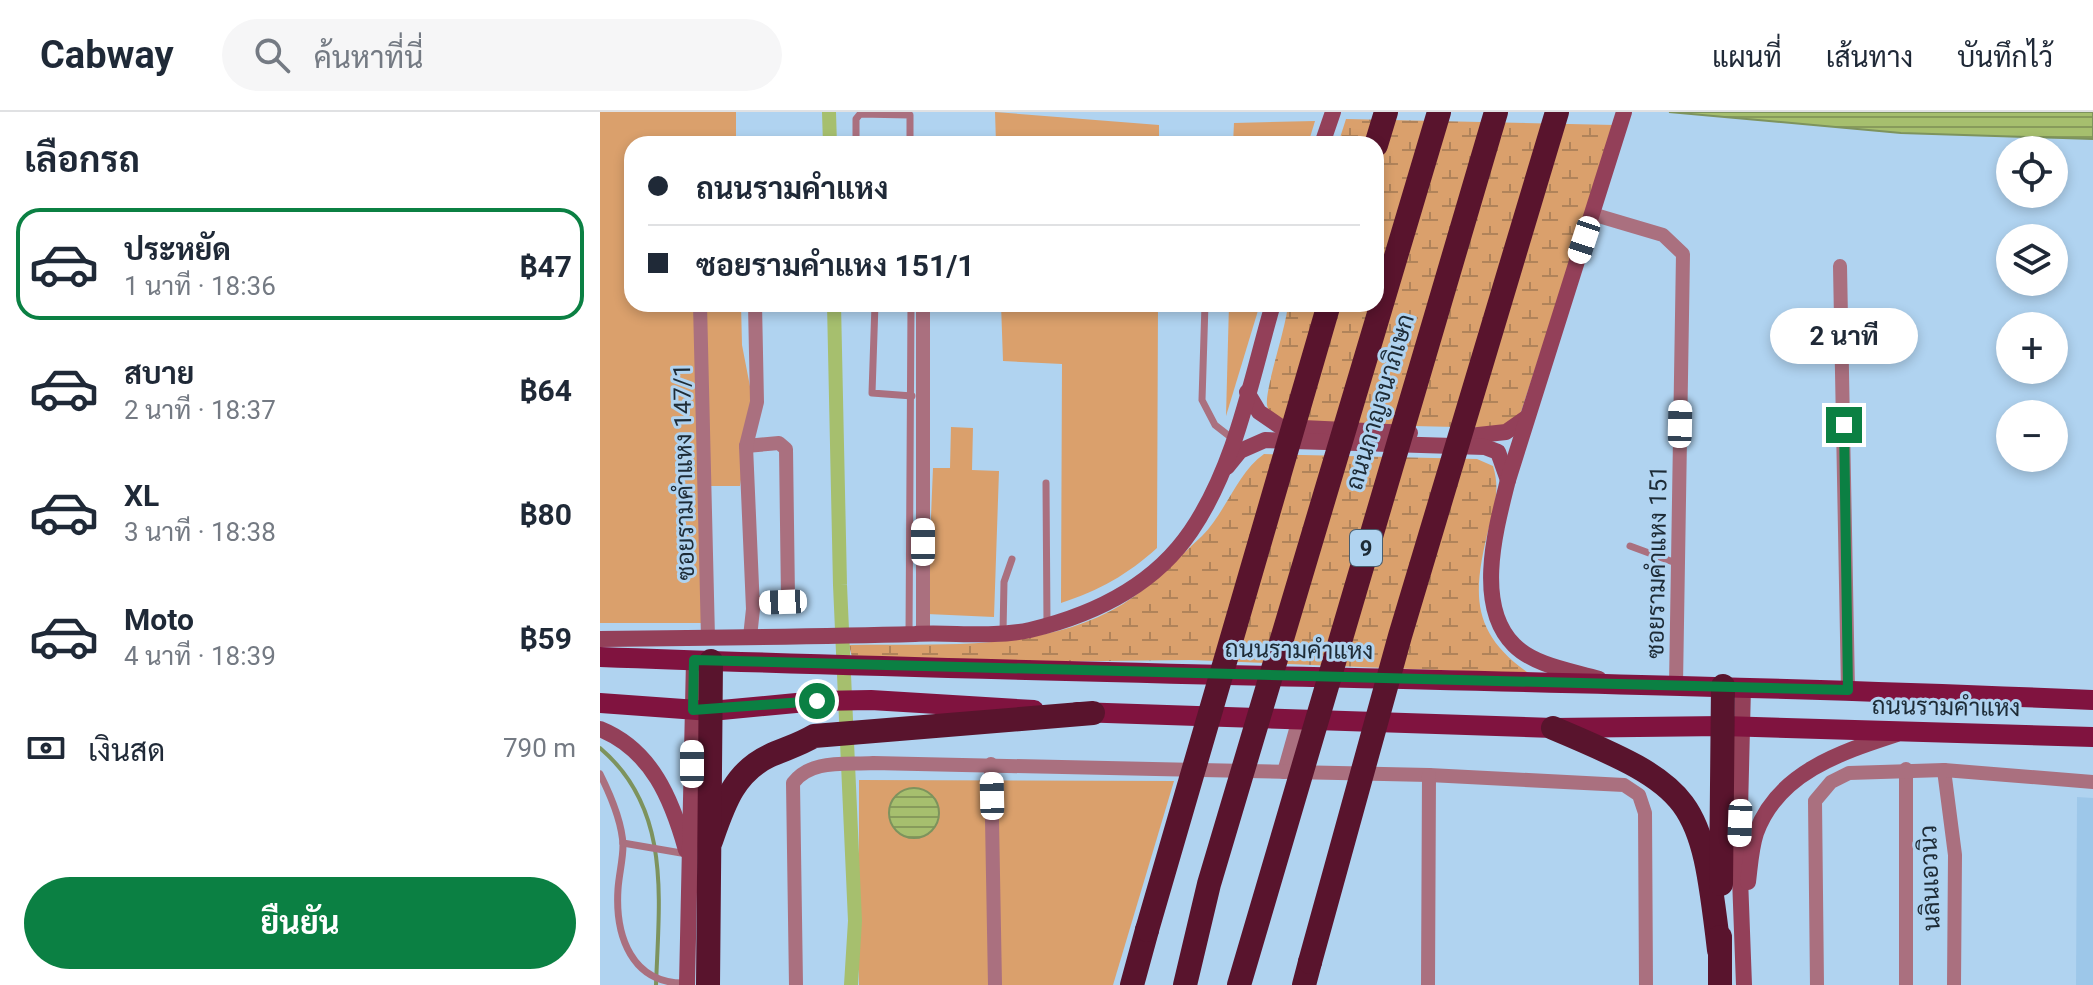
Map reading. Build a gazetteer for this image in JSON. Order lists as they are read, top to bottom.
{
  "streets": {
    "highway": ["ถนนกาญจนาภิเษก", "9"],
    "main road": ["ถนนรามคำแหง"],
    "street": ["ซอยรามคำแหง 147/1", "ซอยรามคำแหง 151", "นลินเอวนิว"]
  },
  "crossings": [
    ["ซอยรามคำแหง 147/1", "ถนนรามคำแหง"],
    ["ซอยรามคำแหง 151", "ถนนรามคำแหง"]
  ],
  "page": {
    "header": "Cabway",
    "search": "ค้นหาที่นี่",
    "nav": ["แผนที่", "เส้นทาง", "บันทึกไว้"],
    "heading": "เลือกรถ",
    "map_buttons": ["+", "−"],
    "banner": ["ถนนรามคำแหง", "ซอยรามคำแหง 151/1"],
    "list": [
      {
        "name": "ประหยัด",
        "note": "1 นาที · 18:36",
        "value": "฿47"
      },
      {
        "name": "สบาย",
        "note": "2 นาที · 18:37",
        "value": "฿64"
      },
      {
        "name": "XL",
        "note": "3 นาที · 18:38",
        "value": "฿80"
      },
      {
        "name": "Moto",
        "note": "4 นาที · 18:39",
        "value": "฿59"
      }
    ],
    "bubble": "2 นาที",
    "pay": ["เงินสด", "790 m"],
    "buttons": "ยืนยัน"
  }
}
